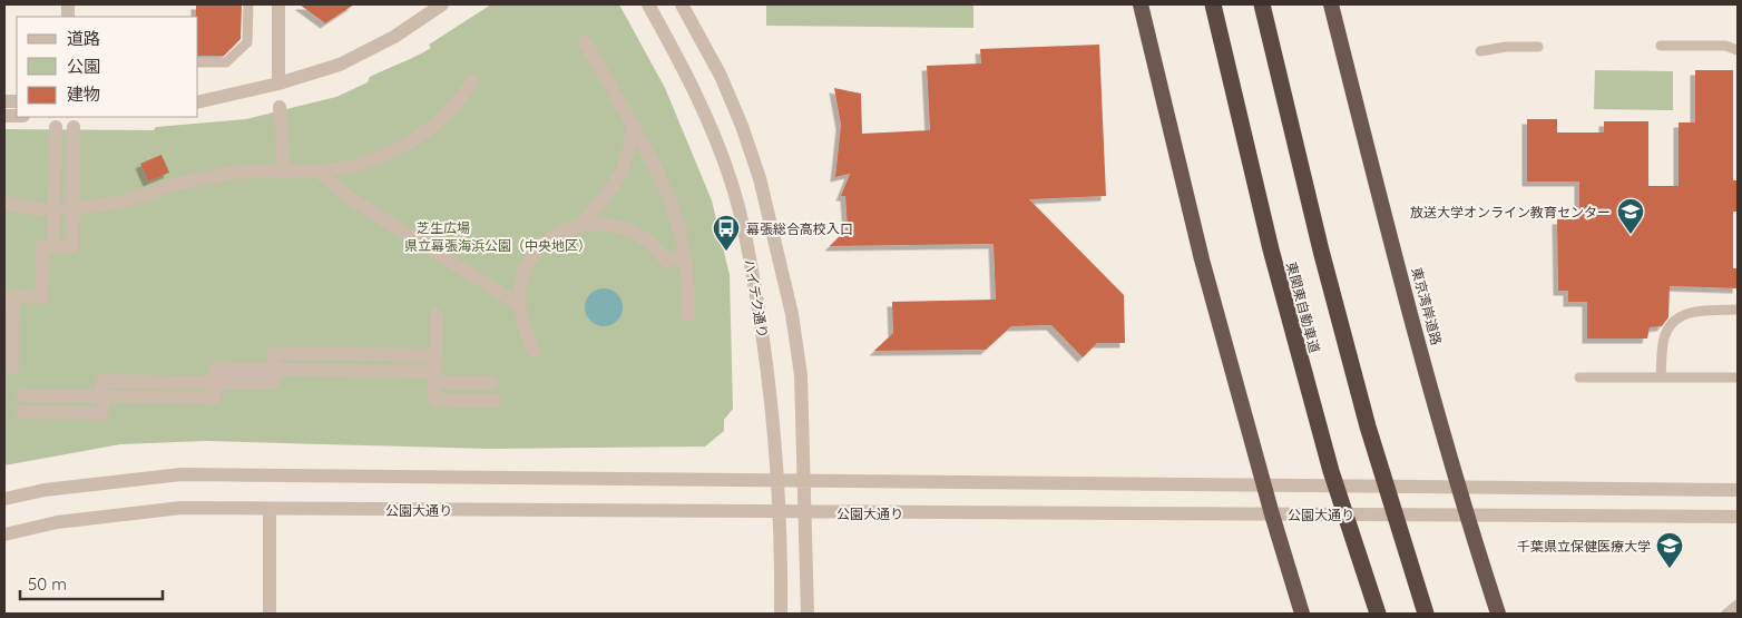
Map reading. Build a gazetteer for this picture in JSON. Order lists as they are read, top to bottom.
{
  "streets": {
    "highway": ["東京湾岸道路", "東関東自動車道"],
    "street": ["ハイテク通り", "公園大通り"]
  },
  "crossings": [
    ["ハイテク通り", "公園大通り"],
    ["東京湾岸道路", "公園大通り"]
  ],
  "parks": ["芝生広場", "県立幕張海浜公園（中央地区）"],
  "places": {
    "school or university": ["放送大学オンライン教育センター", "千葉県立保健医療大学"],
    "bus stop": ["幕張総合高校入口"]
  },
  "legend": ["道路", "公園", "建物"],
  "scale_bar": "50 m"
}
